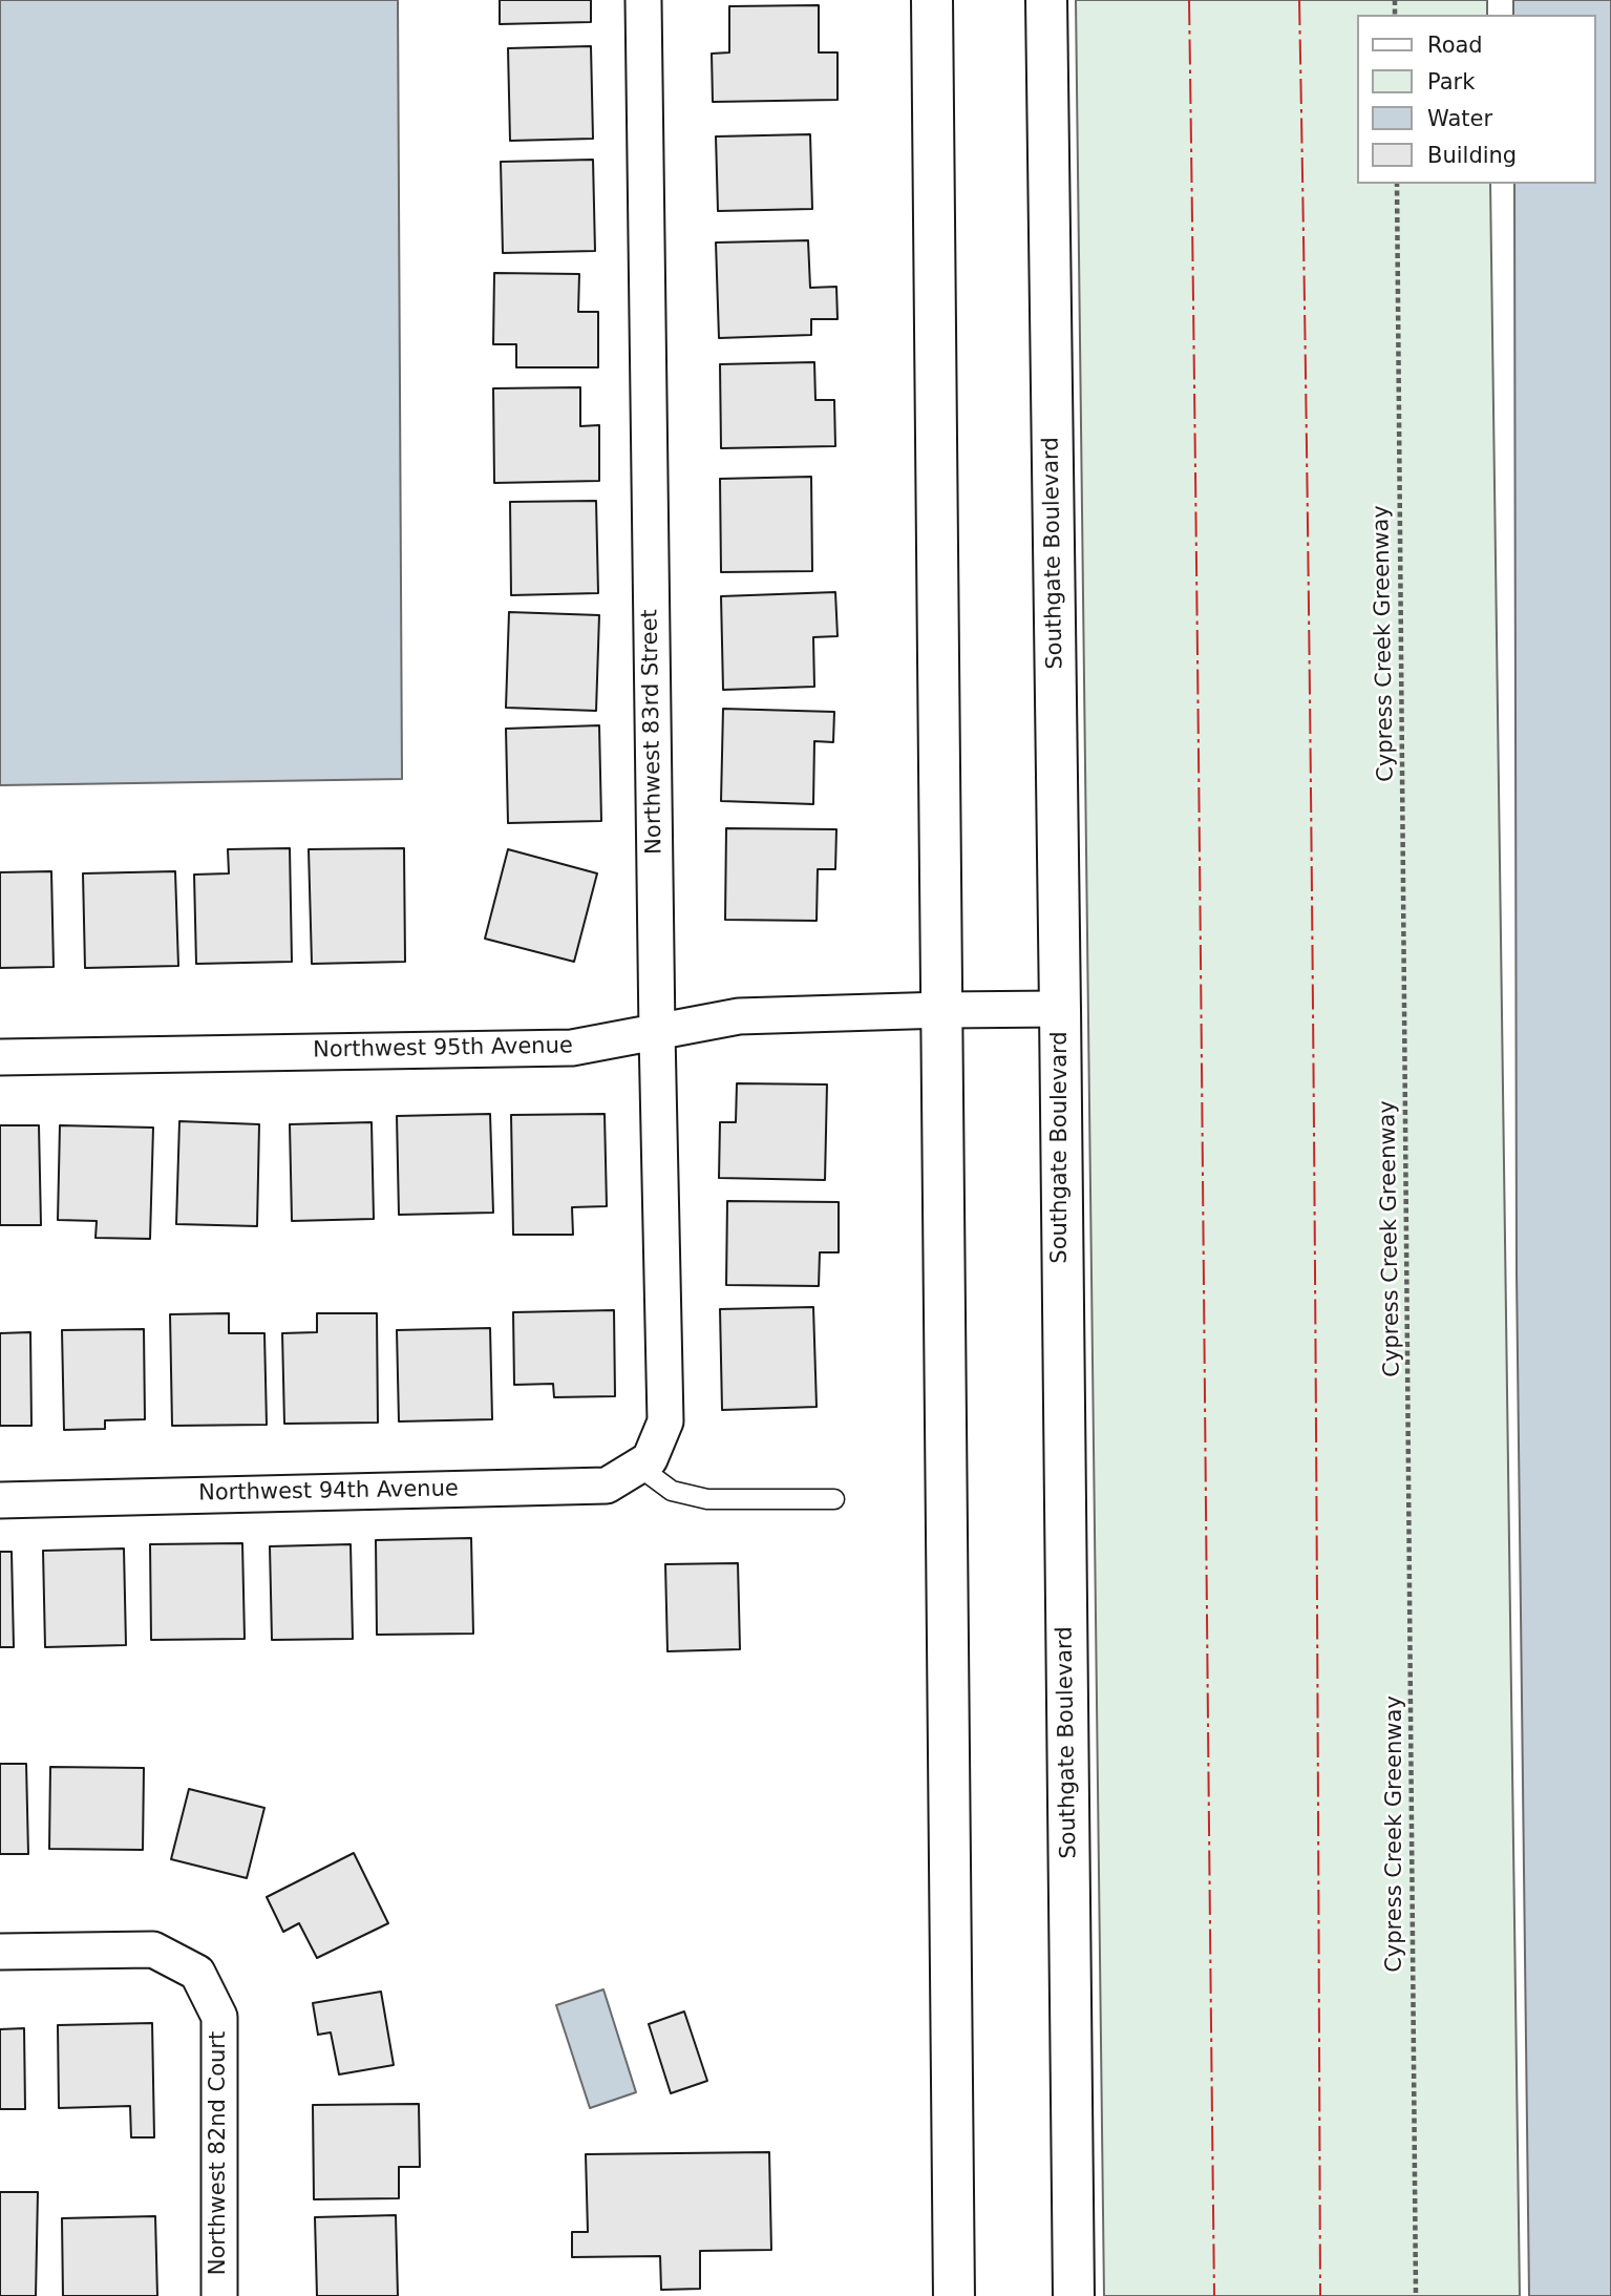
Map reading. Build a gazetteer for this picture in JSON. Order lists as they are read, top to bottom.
{
  "streets": {
    "main road": ["Southgate Boulevard"],
    "street": [
      "Northwest 83rd Street",
      "Northwest 95th Avenue",
      "Northwest 94th Avenue",
      "Northwest 82nd Court"
    ],
    "path": ["Cypress Creek Greenway"]
  },
  "crossings": [
    ["Southgate Boulevard", "Northwest 95th Avenue"],
    ["Northwest 83rd Street", "Northwest 95th Avenue"],
    ["Northwest 83rd Street", "Northwest 94th Avenue"]
  ],
  "legend": [
    "Road",
    "Park",
    "Water",
    "Building"
  ]
}
